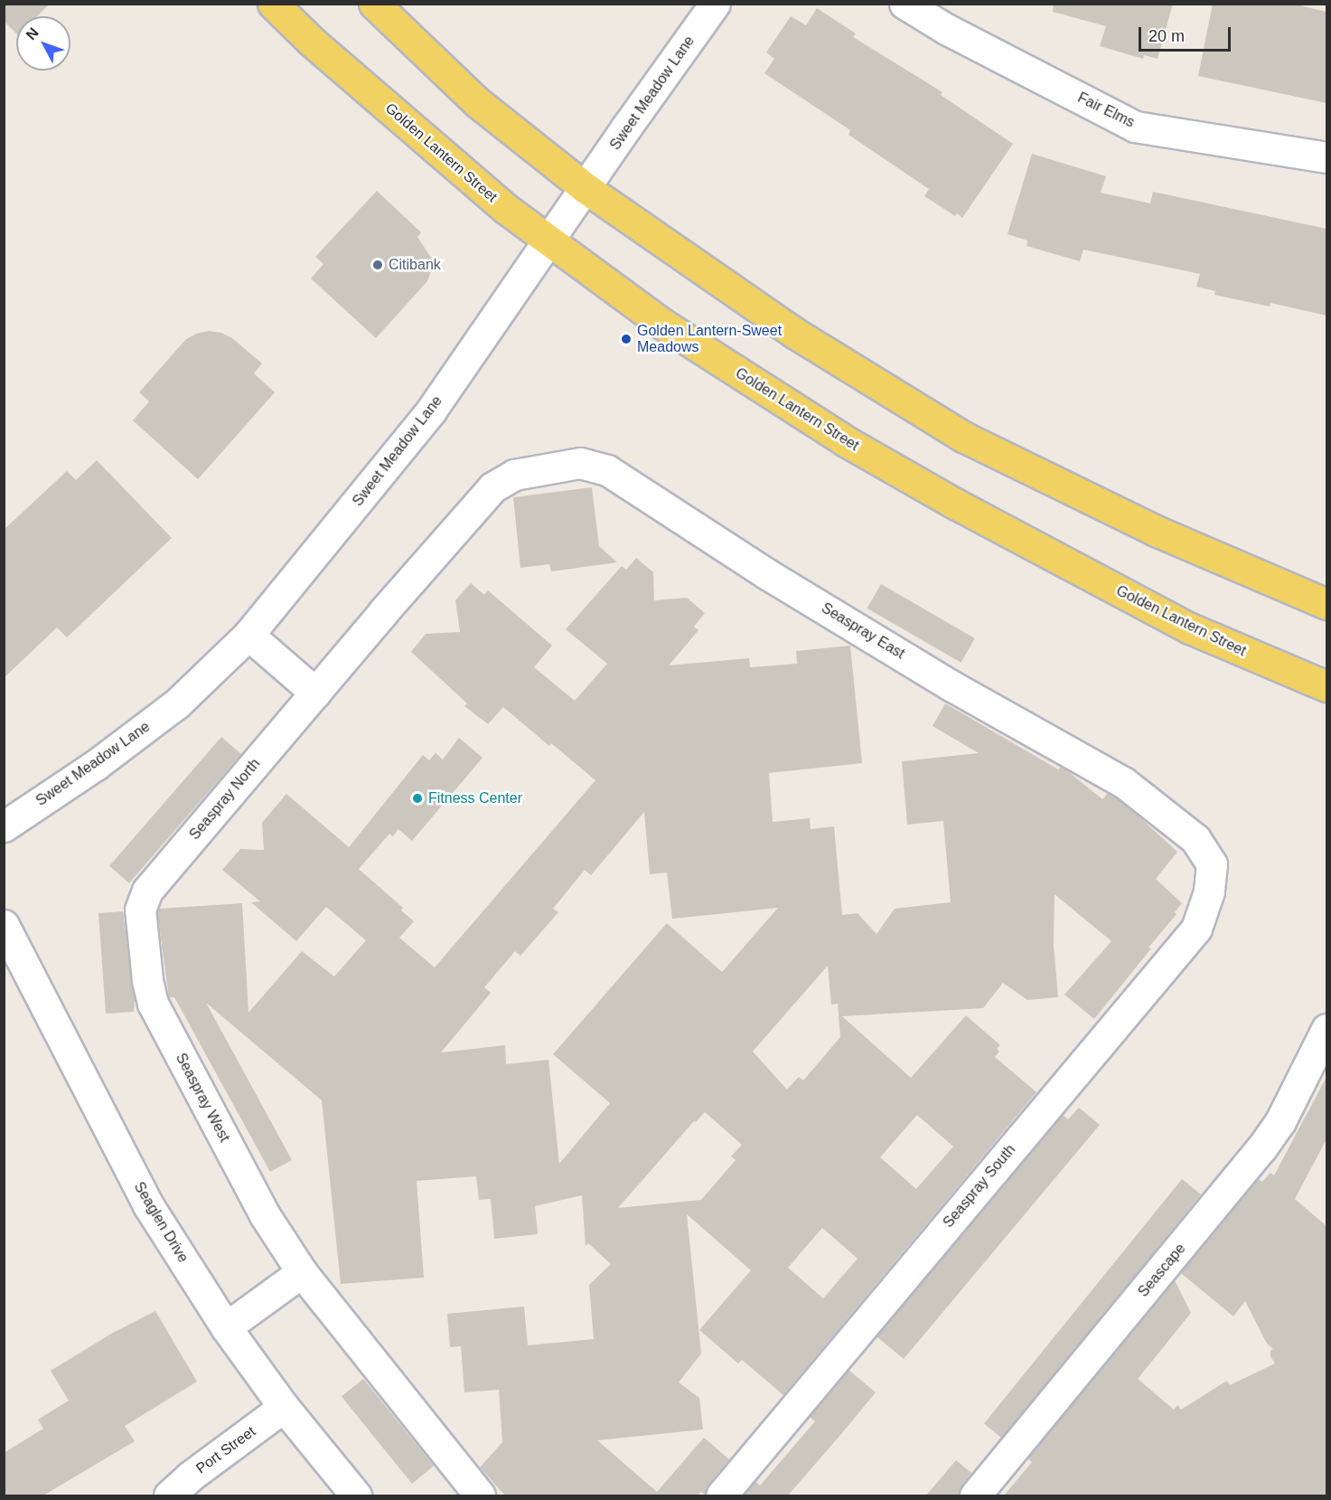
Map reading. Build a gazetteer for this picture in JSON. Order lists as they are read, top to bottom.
{
  "streets": {
    "main road": ["Golden Lantern Street"],
    "street": [
      "Sweet Meadow Lane",
      "Fair Elms",
      "Seaspray East",
      "Seaspray North",
      "Seaspray West",
      "Seaspray South",
      "Seaglen Drive",
      "Seascape",
      "Port Street"
    ]
  },
  "crossings": [
    ["Sweet Meadow Lane", "Golden Lantern Street"],
    ["Seaspray East", "Seaspray North"],
    ["Seaspray East", "Seaspray South"],
    ["Seaspray North", "Seaspray West"],
    ["Seaglen Drive", "Port Street"]
  ],
  "places": ["Citibank", "Golden Lantern-Sweet Meadows", "Fitness Center"],
  "scale_bar": "20 m",
  "north": "top left"
}
